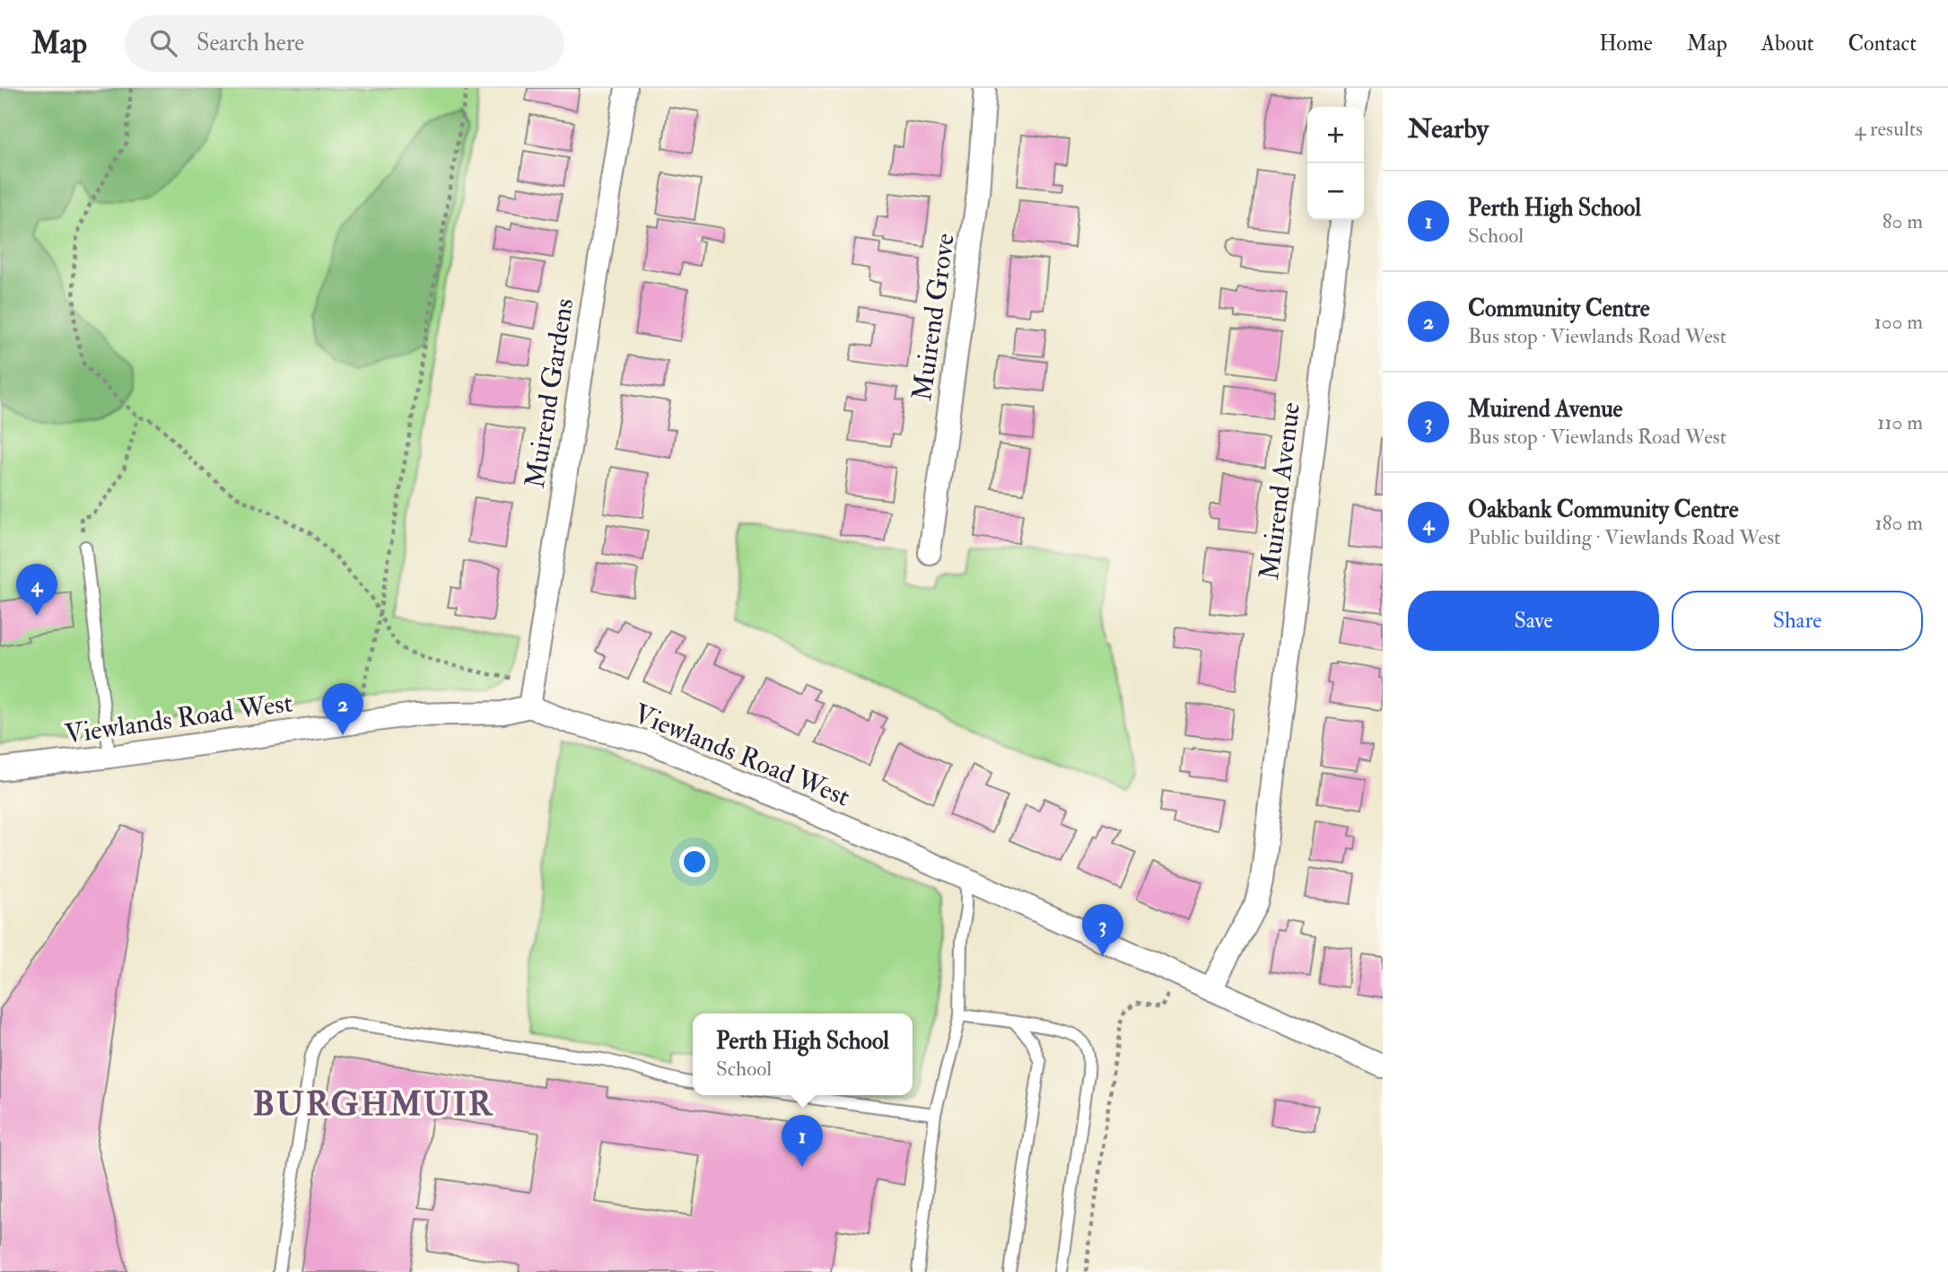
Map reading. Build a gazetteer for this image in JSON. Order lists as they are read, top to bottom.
{
  "streets": {
    "street": [
      "Muirend Grove",
      "Muirend Gardens",
      "Muirend Avenue",
      "Viewlands Road West"
    ]
  },
  "crossings": [
    ["Muirend Gardens", "Viewlands Road West"],
    ["Muirend Avenue", "Viewlands Road West"]
  ],
  "districts": ["BURGHMUIR"],
  "page": {
    "header": "Map",
    "search": "Search here",
    "nav": [
      "Home",
      "Map",
      "About",
      "Contact"
    ],
    "heading": ["Nearby", "4 results"],
    "map_buttons": ["+", "−"],
    "list": [
      {
        "mark": "1",
        "name": "Perth High School",
        "note": "School",
        "value": "80 m"
      },
      {
        "mark": "2",
        "name": "Community Centre",
        "note": "Bus stop · Viewlands Road West",
        "value": "100 m"
      },
      {
        "mark": "3",
        "name": "Muirend Avenue",
        "note": "Bus stop · Viewlands Road West",
        "value": "110 m"
      },
      {
        "mark": "4",
        "name": "Oakbank Community Centre",
        "note": "Public building · Viewlands Road West",
        "value": "180 m"
      }
    ],
    "pins": [
      "4",
      "2",
      "3",
      "1"
    ],
    "buttons": ["Save", "Share"],
    "popup": ["Perth High School", "School"]
  }
}
